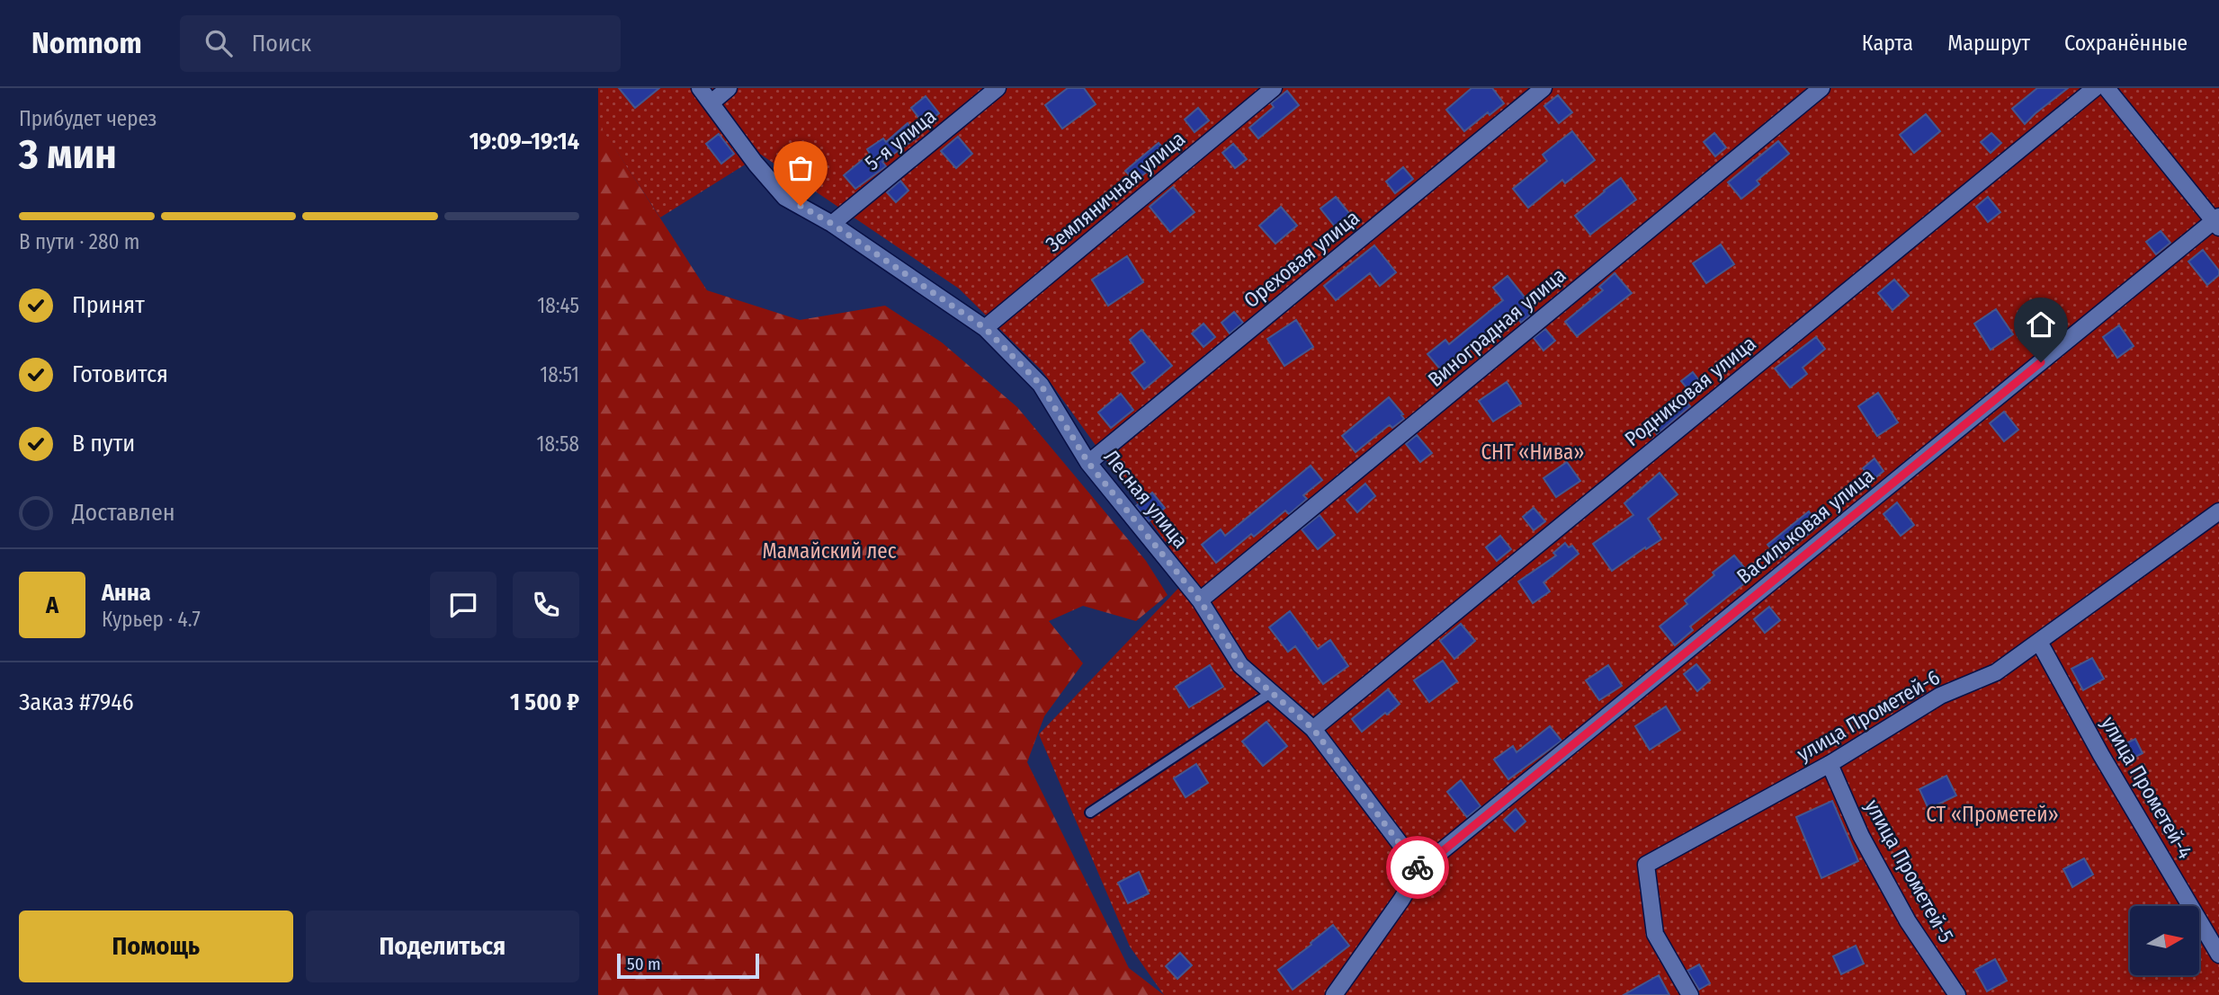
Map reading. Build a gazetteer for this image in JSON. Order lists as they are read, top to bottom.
{
  "streets": {
    "street": [
      "5-я улица",
      "Земляничная улица",
      "Ореховая улица",
      "Виноградная улица",
      "Родниковая улица",
      "Лесная улица",
      "Васильковая улица",
      "улица Прометей-6",
      "улица Прометей-4",
      "улица Прометей-5"
    ]
  },
  "crossings": [
    ["5-я улица", "Лесная улица"],
    ["Земляничная улица", "Лесная улица"],
    ["Ореховая улица", "Лесная улица"],
    ["Виноградная улица", "Лесная улица"],
    ["Родниковая улица", "Лесная улица"],
    ["Лесная улица", "Васильковая улица"],
    ["улица Прометей-6", "улица Прометей-4"],
    ["улица Прометей-6", "улица Прометей-5"]
  ],
  "parks": ["СНТ «Нива»", "Мамайский лес", "СТ «Прометей»"],
  "scale_bar": "50 m",
  "north": "right",
  "page": {
    "header": "Nomnom",
    "search": "Поиск",
    "nav": ["Карта", "Маршрут", "Сохранённые"],
    "heading": ["3 мин", "Прибудет через", "19:09–19:14"],
    "panel": [
      "Анна",
      "Курьер · 4.7",
      "Заказ #7946",
      "1 500 ₽"
    ],
    "bar": "В пути · 280 m",
    "list": [
      ["Принят", "18:45"],
      ["Готовится", "18:51"],
      ["В пути", "18:58"],
      "Доставлен"
    ],
    "round": "А",
    "buttons": ["Помощь", "Поделиться"],
    "scale": "50 m"
  }
}
